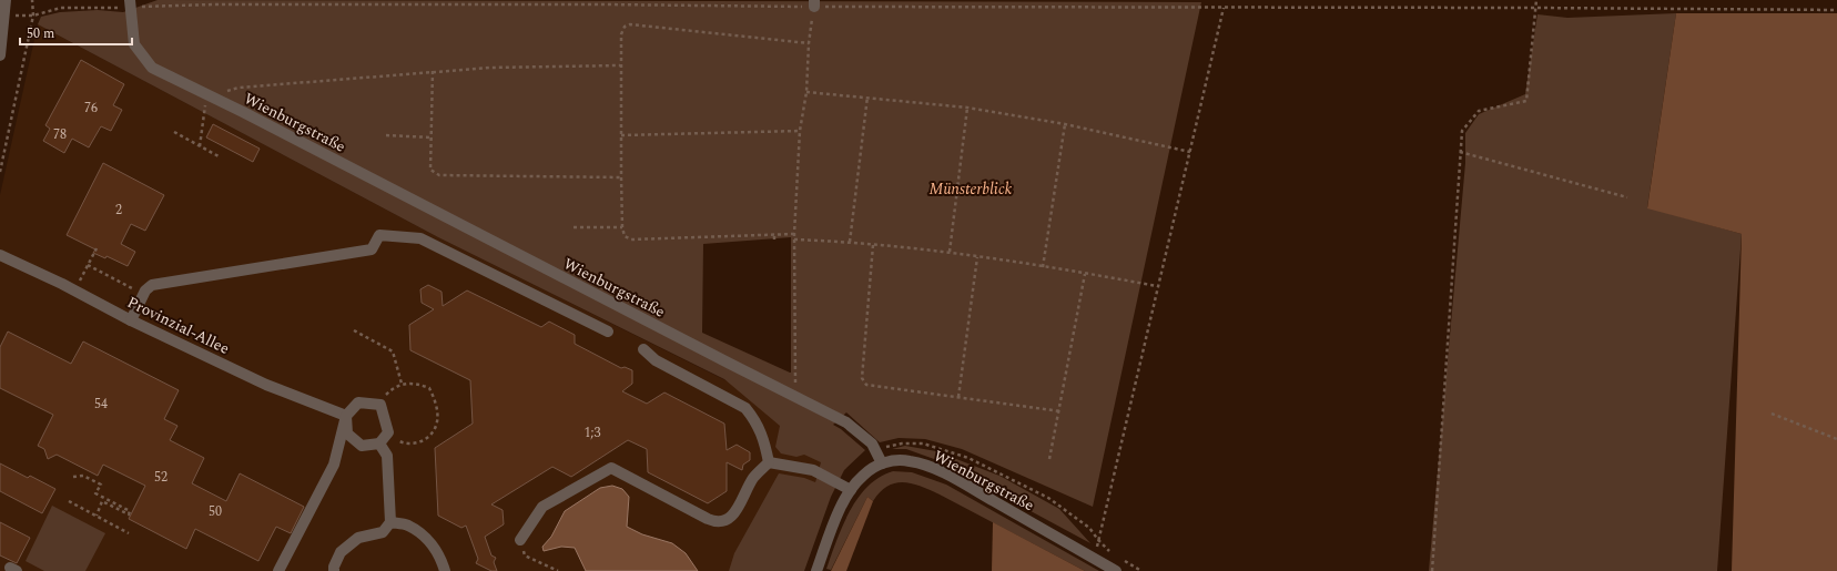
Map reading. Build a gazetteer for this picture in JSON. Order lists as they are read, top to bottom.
{
  "streets": {
    "street": ["Wienburgstraße", "Provinzial-Allee"]
  },
  "parks": ["Münsterblick"],
  "house_numbers": [
    "76",
    "78",
    "2",
    "54",
    "1;3",
    "52",
    "50"
  ],
  "scale_bar": "50 m"
}
